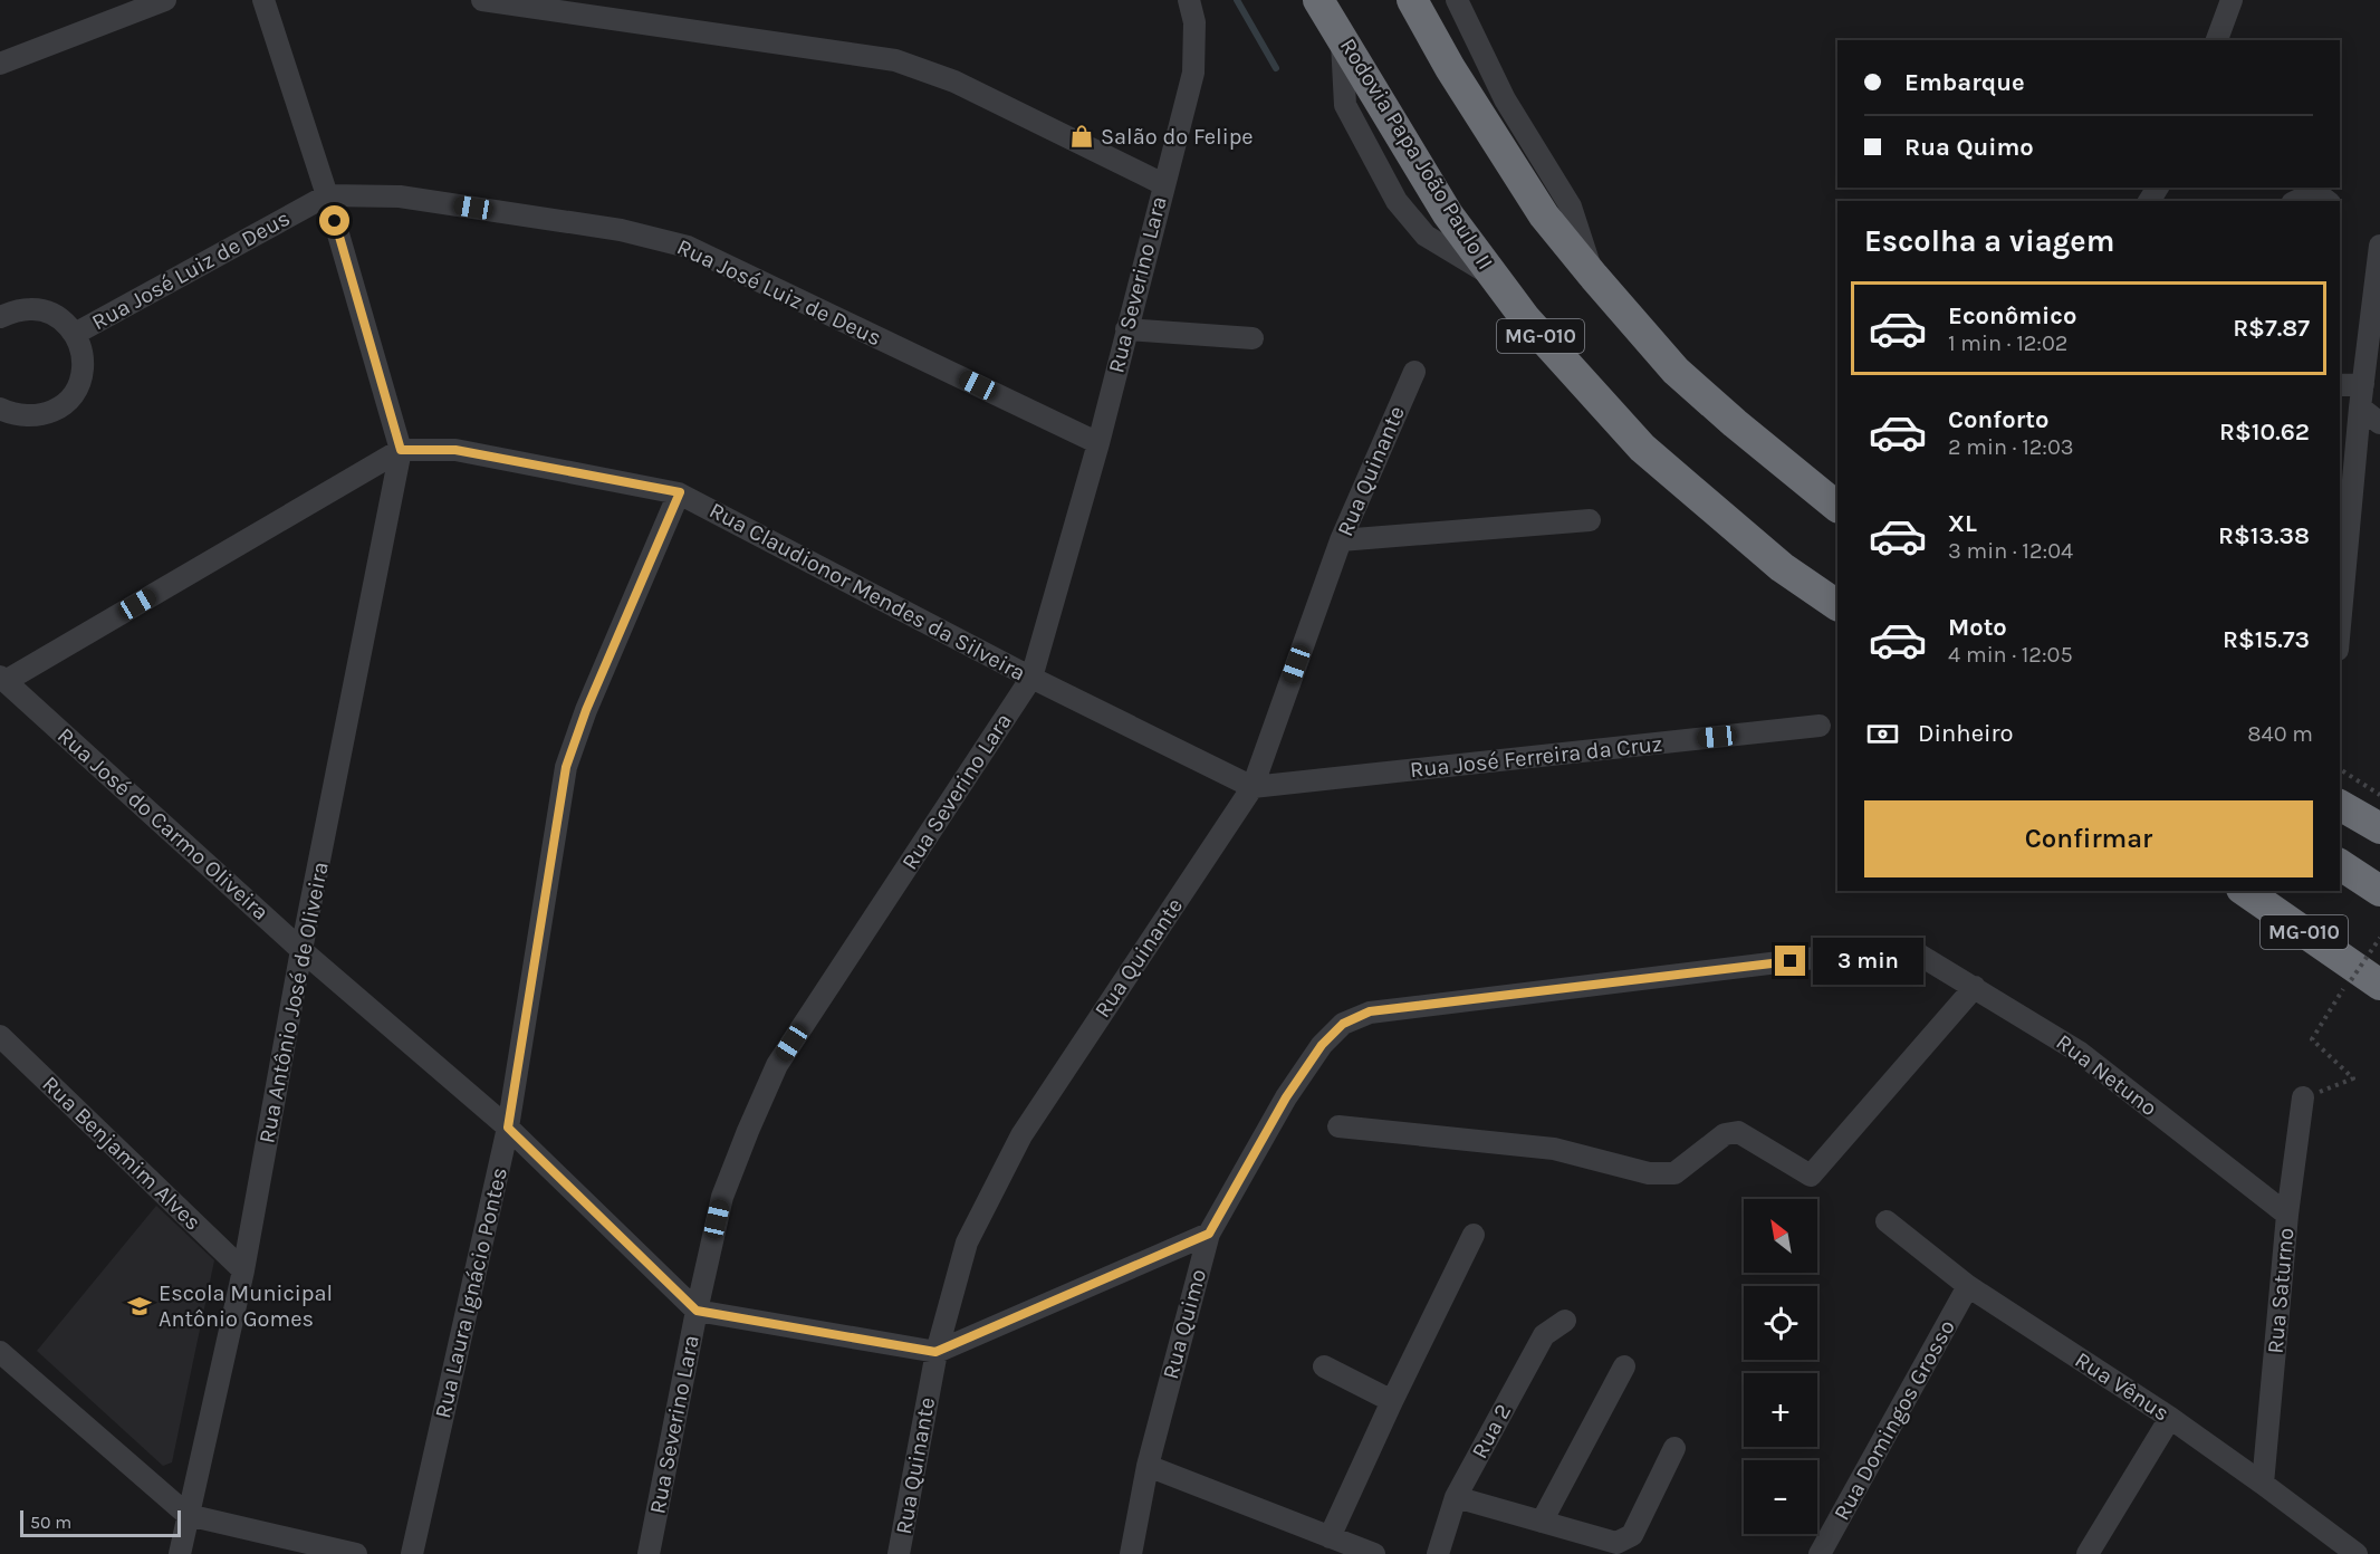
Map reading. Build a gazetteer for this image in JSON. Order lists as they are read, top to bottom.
{
  "streets": {
    "highway": ["Rodovia Papa João Paulo II", "MG-010"],
    "street": [
      "Rua José Luiz de Deus",
      "Rua Severino Lara",
      "Rua Quinante",
      "Rua Claudionor Mendes da Silveira",
      "Rua José Ferreira da Cruz",
      "Rua José do Carmo Oliveira",
      "Rua Antônio José de Oliveira",
      "Rua Netuno",
      "Rua Benjamim Alves",
      "Rua Saturno",
      "Rua Laura Ignácio Pontes",
      "Rua Quimo",
      "Rua Vênus",
      "Rua Domingos Grosso",
      "Rua 2"
    ]
  },
  "crossings": [
    ["Rua José Luiz de Deus", "Rua Severino Lara"],
    ["Rua Severino Lara", "Rua Claudionor Mendes da Silveira"],
    ["Rua Severino Lara", "Rua José do Carmo Oliveira"],
    ["Rua Quinante", "Rua Claudionor Mendes da Silveira"],
    ["Rua Quinante", "Rua José Ferreira da Cruz"],
    ["Rua Claudionor Mendes da Silveira", "Rua José Ferreira da Cruz"],
    ["Rua Claudionor Mendes da Silveira", "Rua Antônio José de Oliveira"],
    ["Rua Claudionor Mendes da Silveira", "Rua Laura Ignácio Pontes"],
    ["Rua José do Carmo Oliveira", "Rua Antônio José de Oliveira"],
    ["Rua José do Carmo Oliveira", "Rua Laura Ignácio Pontes"],
    ["Rua Antônio José de Oliveira", "Rua Benjamim Alves"],
    ["Rua Netuno", "Rua Saturno"],
    ["Rua Netuno", "Rua Quimo"],
    ["Rua Saturno", "Rua Vênus"],
    ["Rua Vênus", "Rua Domingos Grosso"]
  ],
  "places": {
    "shop": ["Salão do Felipe"],
    "school or university": ["Escola Municipal Antônio Gomes"]
  },
  "scale_bar": "50 m",
  "north": "top left",
  "page": {
    "banner": ["Embarque", "Rua Quimo"],
    "heading": "Escolha a viagem",
    "list": [
      {
        "name": "Econômico",
        "note": "1 min · 12:02",
        "value": "R$7.87"
      },
      {
        "name": "Conforto",
        "note": "2 min · 12:03",
        "value": "R$10.62"
      },
      {
        "name": "XL",
        "note": "3 min · 12:04",
        "value": "R$13.38"
      },
      {
        "name": "Moto",
        "note": "4 min · 12:05",
        "value": "R$15.73"
      }
    ],
    "pay": ["Dinheiro", "840 m"],
    "buttons": "Confirmar",
    "bubble": "3 min",
    "map_buttons": ["+", "−"],
    "scale": "50 m"
  }
}
